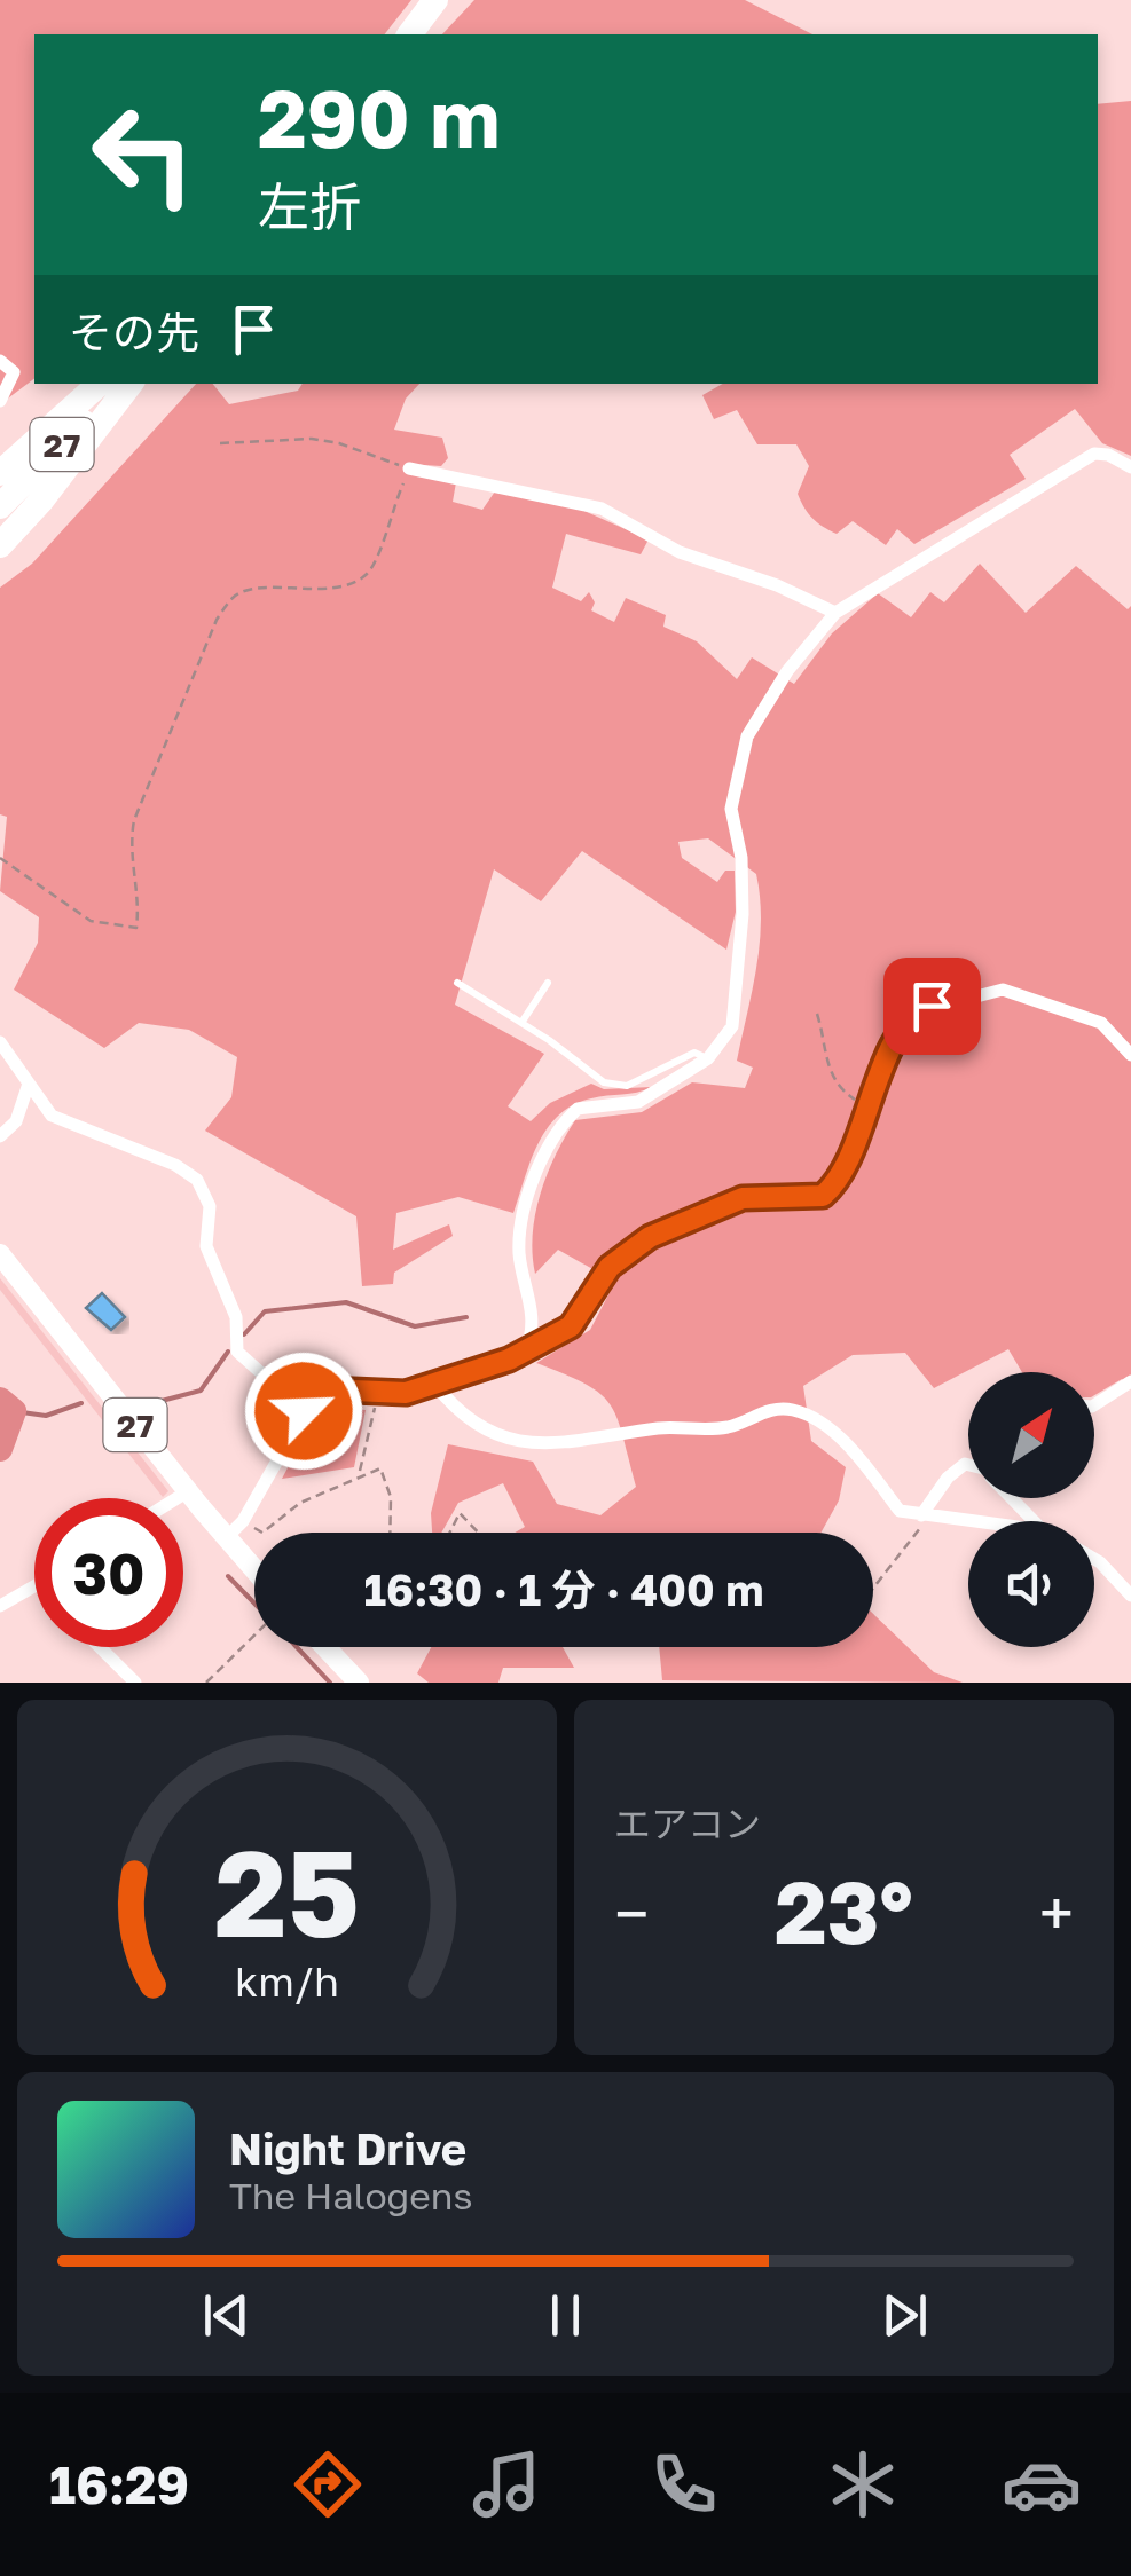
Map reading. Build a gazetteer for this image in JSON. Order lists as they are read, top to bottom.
{
  "streets": {
    "highway": ["27"]
  },
  "north": "top right",
  "page": {
    "turn": ["290 m", "左折"],
    "then": "その先",
    "limit": "30",
    "trip": "16:30 · 1 分 · 400 m",
    "tile": "エアコン",
    "heat": ["−", "23°", "+"],
    "song": ["Night Drive", "The Halogens"],
    "tabs": "16:29",
    "gauge": ["25", "km/h"]
  }
}
